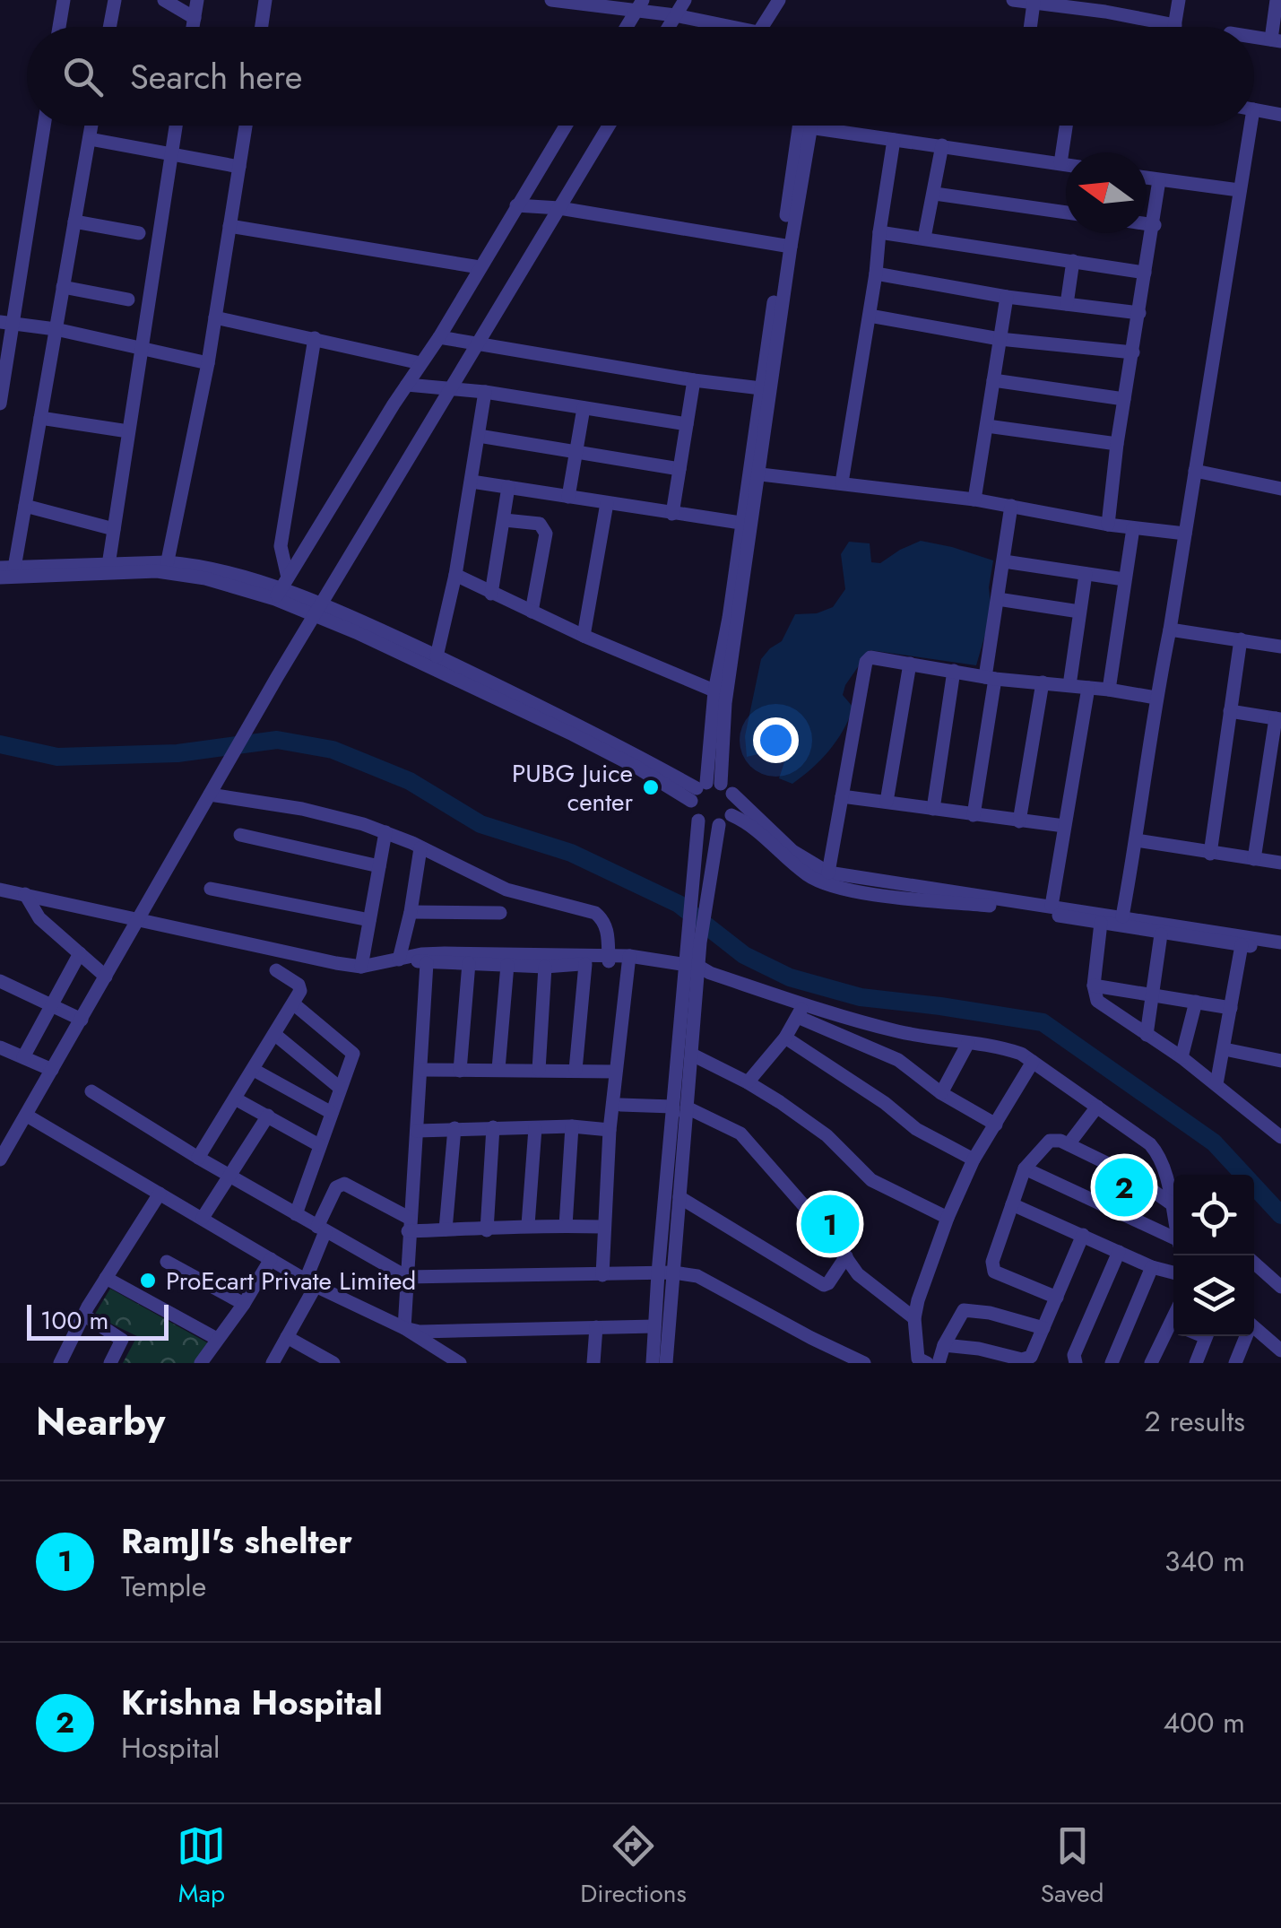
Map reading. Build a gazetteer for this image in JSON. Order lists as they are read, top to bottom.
{
  "places": ["PUBG Juice center", "ProEcart Private Limited"],
  "scale_bar": "100 m",
  "north": "left",
  "page": {
    "search": "Search here",
    "pins": ["2", "1"],
    "scale": "100 m",
    "heading": ["Nearby", "2 results"],
    "list": [
      {
        "mark": "1",
        "name": "RamJI's shelter",
        "note": "Temple",
        "value": "340 m"
      },
      {
        "mark": "2",
        "name": "Krishna Hospital",
        "note": "Hospital",
        "value": "400 m"
      }
    ],
    "nav": ["Map", "Directions", "Saved"]
  }
}
